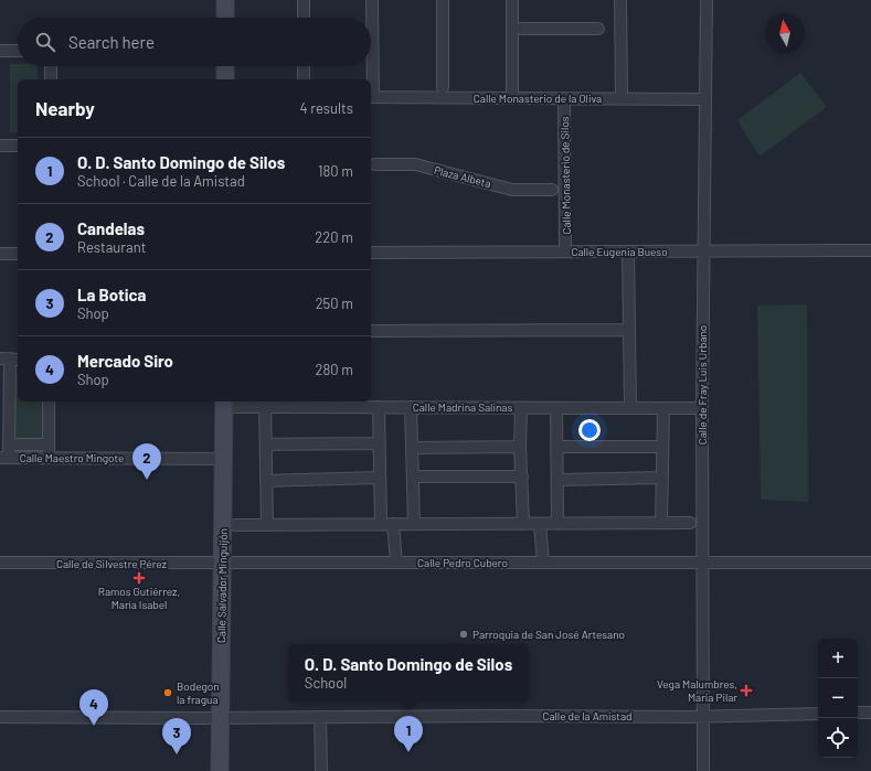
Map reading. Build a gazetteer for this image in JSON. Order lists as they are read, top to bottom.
{
  "streets": {
    "street": [
      "Calle Monasterio de la Oliva",
      "Calle Monasterio de Silos",
      "Plaza Albeta",
      "Calle Eugenia Bueso",
      "Calle de Fray Luis Urbano",
      "Calle Madrina Salinas",
      "Calle Maestro Mingote",
      "Calle Pedro Cubero",
      "Calle de Silvestre Pérez",
      "Calle Salvador Minguijón",
      "Calle de la Amistad"
    ]
  },
  "crossings": [
    ["Calle Monasterio de la Oliva", "Calle Monasterio de Silos"],
    ["Calle Monasterio de la Oliva", "Calle de Fray Luis Urbano"],
    ["Calle Monasterio de Silos", "Calle Eugenia Bueso"],
    ["Calle Eugenia Bueso", "Calle de Fray Luis Urbano"],
    ["Calle de Fray Luis Urbano", "Calle Madrina Salinas"],
    ["Calle de Fray Luis Urbano", "Calle Pedro Cubero"],
    ["Calle de Fray Luis Urbano", "Calle de la Amistad"],
    ["Calle Madrina Salinas", "Calle Salvador Minguijón"],
    ["Calle Maestro Mingote", "Calle Salvador Minguijón"],
    ["Calle Pedro Cubero", "Calle de Silvestre Pérez"],
    ["Calle Pedro Cubero", "Calle Salvador Minguijón"],
    ["Calle de Silvestre Pérez", "Calle Salvador Minguijón"],
    ["Calle Salvador Minguijón", "Calle de la Amistad"]
  ],
  "places": {
    "health": ["Ramos Gutiérrez, María Isabel", "Vega Malumbres, Maria Pilar"],
    "other": ["Parroquia de San José Artesano", "Bodegon la fragua"]
  },
  "north": "top",
  "page": {
    "search": "Search here",
    "heading": ["Nearby", "4 results"],
    "list": [
      {
        "mark": "1",
        "name": "O. D. Santo Domingo de Silos",
        "note": "School · Calle de la Amistad",
        "value": "180 m"
      },
      {
        "mark": "2",
        "name": "Candelas",
        "note": "Restaurant",
        "value": "220 m"
      },
      {
        "mark": "3",
        "name": "La Botica",
        "note": "Shop",
        "value": "250 m"
      },
      {
        "mark": "4",
        "name": "Mercado Siro",
        "note": "Shop",
        "value": "280 m"
      }
    ],
    "pins": [
      "2",
      "4",
      "1",
      "3"
    ],
    "map_buttons": ["+", "−"],
    "popup": ["O. D. Santo Domingo de Silos", "School"]
  }
}
